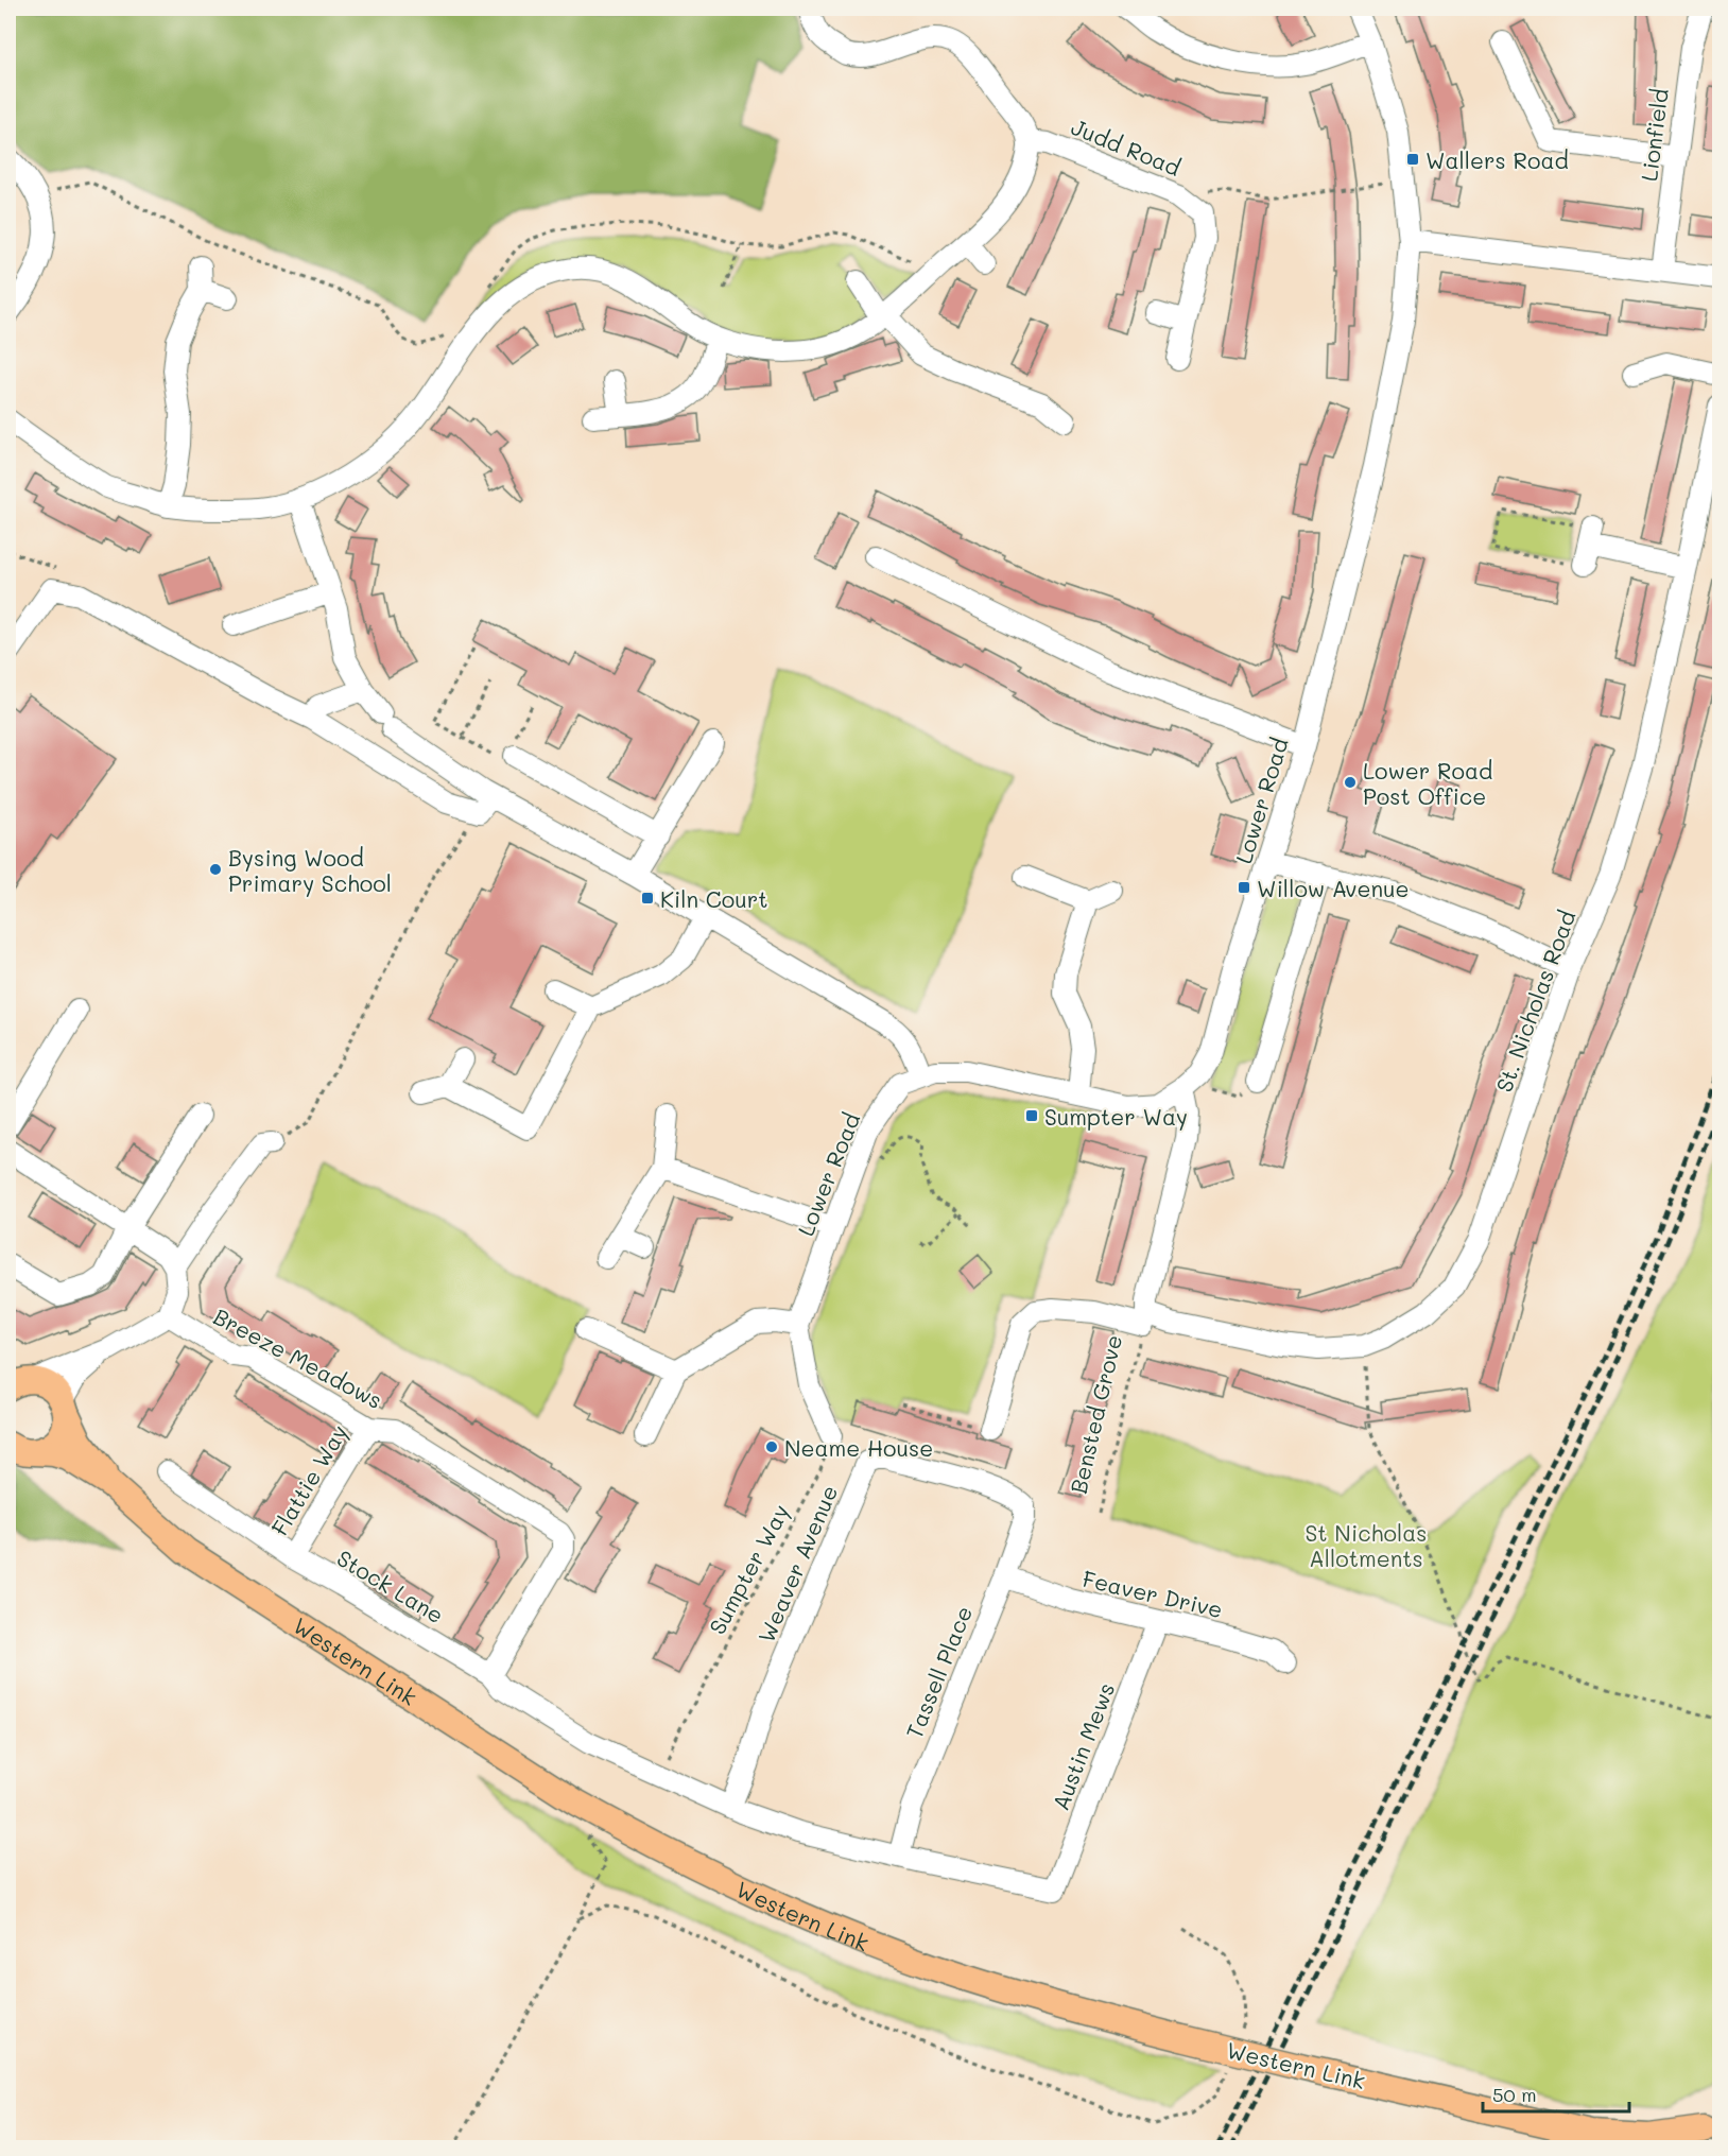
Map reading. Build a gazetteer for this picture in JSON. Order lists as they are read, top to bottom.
{
  "streets": {
    "main road": ["Western Link"],
    "street": [
      "Lionfield",
      "Judd Road",
      "Lower Road",
      "St. Nicholas Road",
      "Breeze Meadows",
      "Bensted Grove",
      "Flattie Way",
      "Weaver Avenue",
      "Stock Lane",
      "Feaver Drive",
      "Tassell Place",
      "Austin Mews"
    ],
    "path": ["Sumpter Way"]
  },
  "crossings": [
    ["Lower Road", "Bensted Grove"],
    ["Lower Road", "Sumpter Way"],
    ["St. Nicholas Road", "Bensted Grove"],
    ["Breeze Meadows", "Flattie Way"],
    ["Breeze Meadows", "Stock Lane"],
    ["Flattie Way", "Stock Lane"],
    ["Weaver Avenue", "Stock Lane"],
    ["Weaver Avenue", "Tassell Place"],
    ["Sumpter Way", "Stock Lane"],
    ["Stock Lane", "Tassell Place"],
    ["Stock Lane", "Austin Mews"],
    ["Feaver Drive", "Tassell Place"],
    ["Feaver Drive", "Austin Mews"]
  ],
  "parks": ["St Nicholas Allotments"],
  "places": {
    "transit": [
      "Wallers Road",
      "Willow Avenue",
      "Kiln Court",
      "Sumpter Way"
    ],
    "other": ["Lower Road Post Office", "Bysing Wood Primary School", "Neame House"]
  },
  "scale_bar": "50 m"
}
